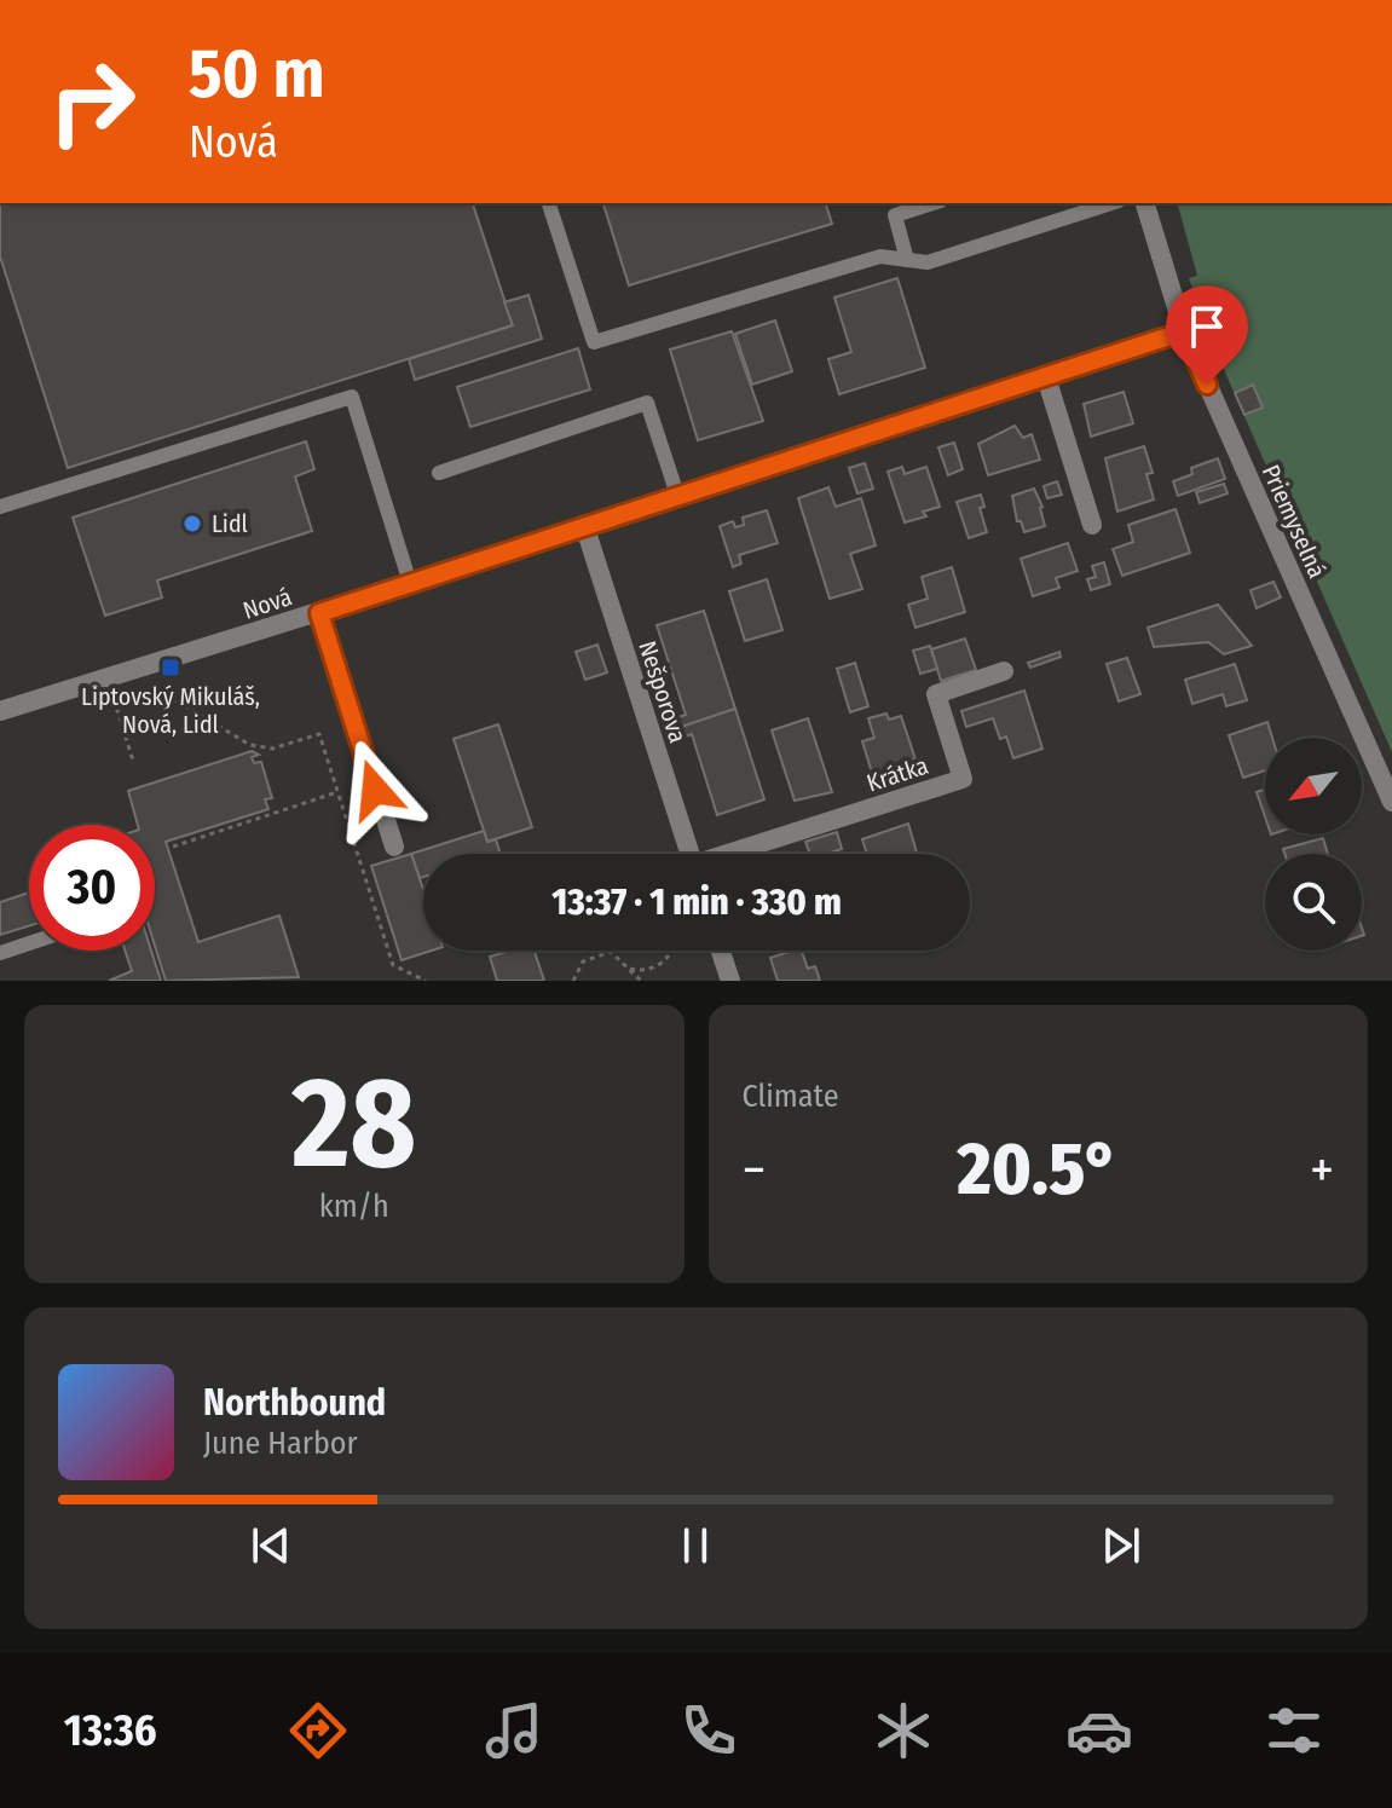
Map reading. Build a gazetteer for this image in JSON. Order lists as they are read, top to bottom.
{
  "streets": {
    "street": [
      "Priemyselná",
      "Nová",
      "Nešporova",
      "Krátka"
    ]
  },
  "crossings": [
    ["Priemyselná", "Nová"],
    ["Nová", "Nešporova"]
  ],
  "places": {
    "other": ["Lidl"],
    "transit": ["Liptovský Mikuláš, Nová, Lidl"]
  },
  "north": "bottom left",
  "page": {
    "turn": ["50 m", "Nová"],
    "limit": "30",
    "trip": "13:37 · 1 min · 330 m",
    "tile": [
      ["28", "km/h"],
      "Climate"
    ],
    "heat": ["−", "20.5°", "+"],
    "song": ["Northbound", "June Harbor"],
    "tabs": "13:36"
  }
}
